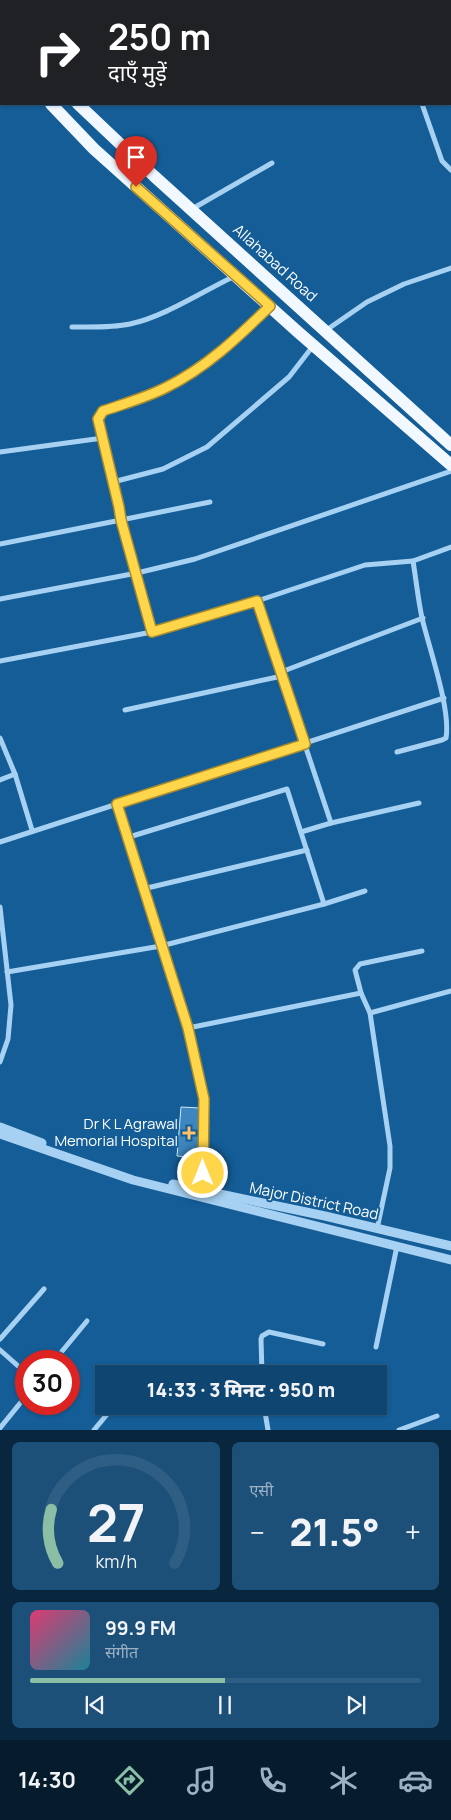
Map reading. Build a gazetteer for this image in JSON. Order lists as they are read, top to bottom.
{
  "streets": {
    "main road": ["Allahabad Road"],
    "street": ["Major District Road"]
  },
  "places": {
    "health": ["Dr K L Agrawal Memorial Hospital"]
  },
  "page": {
    "turn": ["250 m", "दाएँ मुड़ें"],
    "limit": "30",
    "trip": "14:33 · 3 मिनट · 950 m",
    "tile": "एसी",
    "heat": ["−", "21.5°", "+"],
    "song": ["99.9 FM", "संगीत"],
    "tabs": "14:30",
    "gauge": ["27", "km/h"]
  }
}
